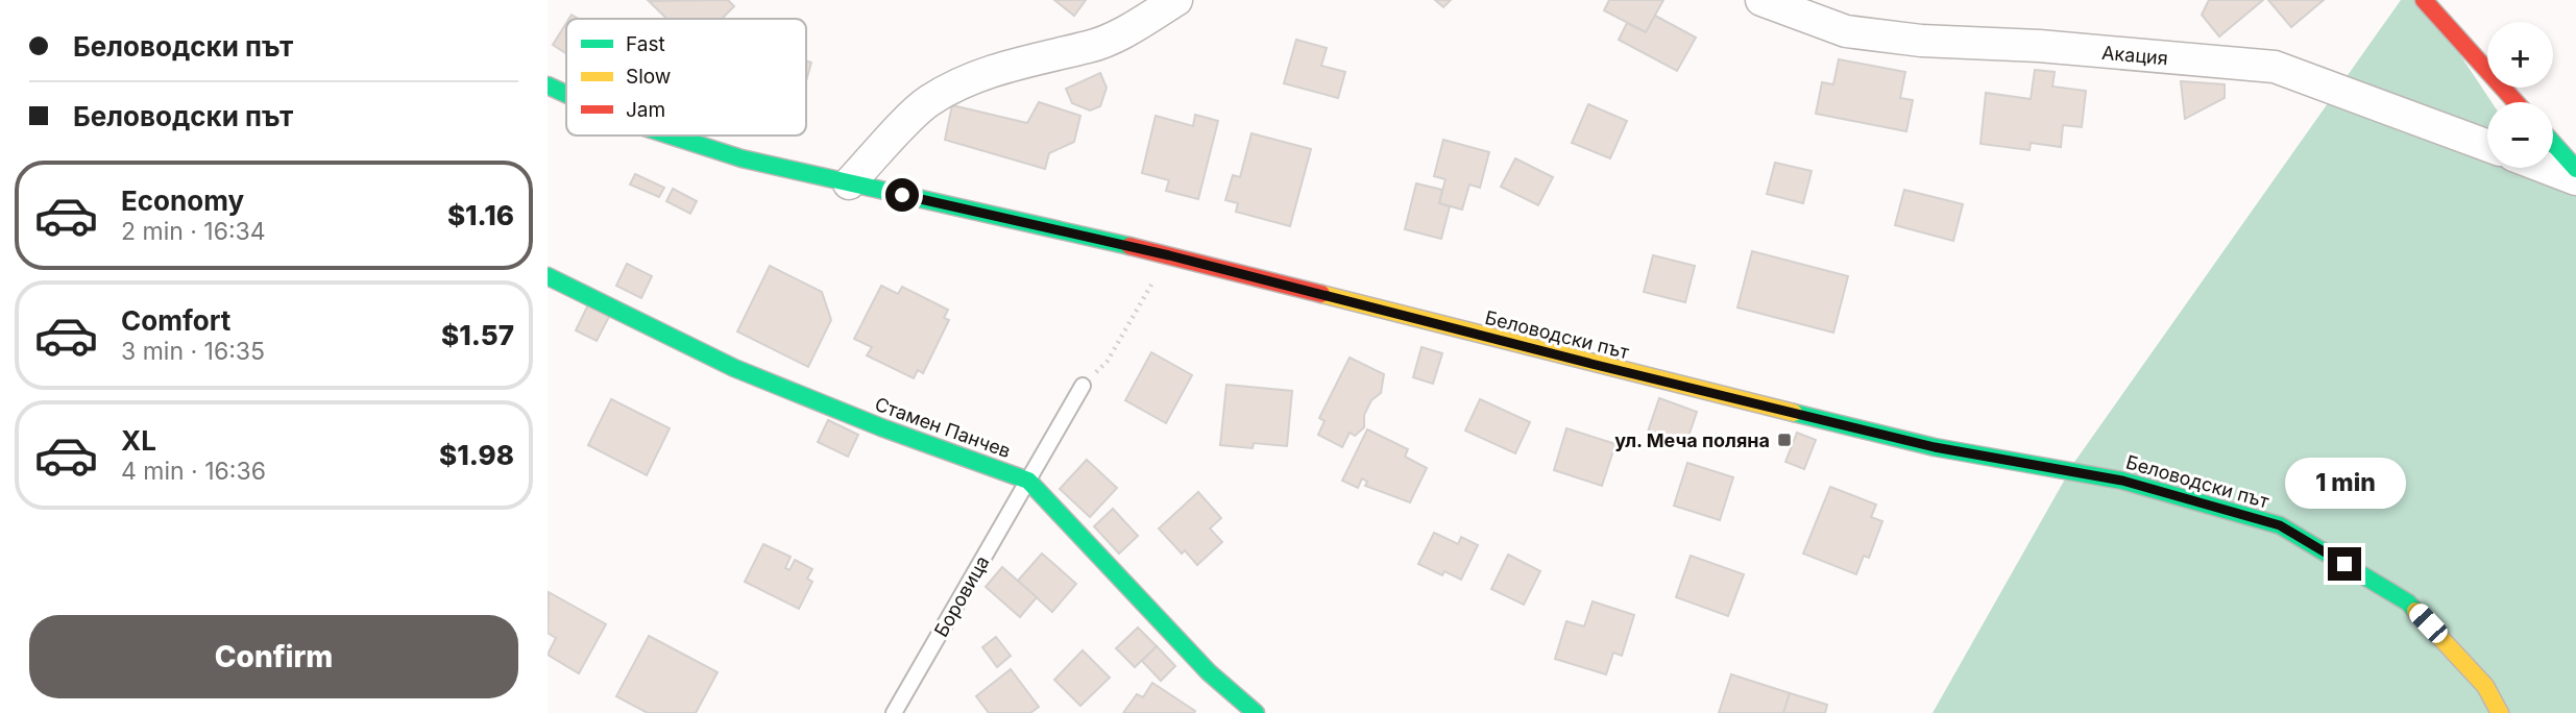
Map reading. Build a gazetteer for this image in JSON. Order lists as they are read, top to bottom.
{
  "streets": {
    "street": ["Акация", "Беловодски път", "Стамен Панчев"],
    "lane": ["Боровица"]
  },
  "crossings": [
    ["Стамен Панчев", "Боровица"]
  ],
  "places": {
    "transit": ["ул. Меча поляна"]
  },
  "legend": ["Fast", "Slow", "Jam"],
  "page": {
    "banner": ["Беловодски път", "Беловодски път"],
    "map_buttons": ["+", "−"],
    "list": [
      {
        "name": "Economy",
        "note": "2 min · 16:34",
        "value": "$1.16"
      },
      {
        "name": "Comfort",
        "note": "3 min · 16:35",
        "value": "$1.57"
      },
      {
        "name": "XL",
        "note": "4 min · 16:36",
        "value": "$1.98"
      }
    ],
    "bubble": "1 min",
    "buttons": "Confirm"
  }
}
